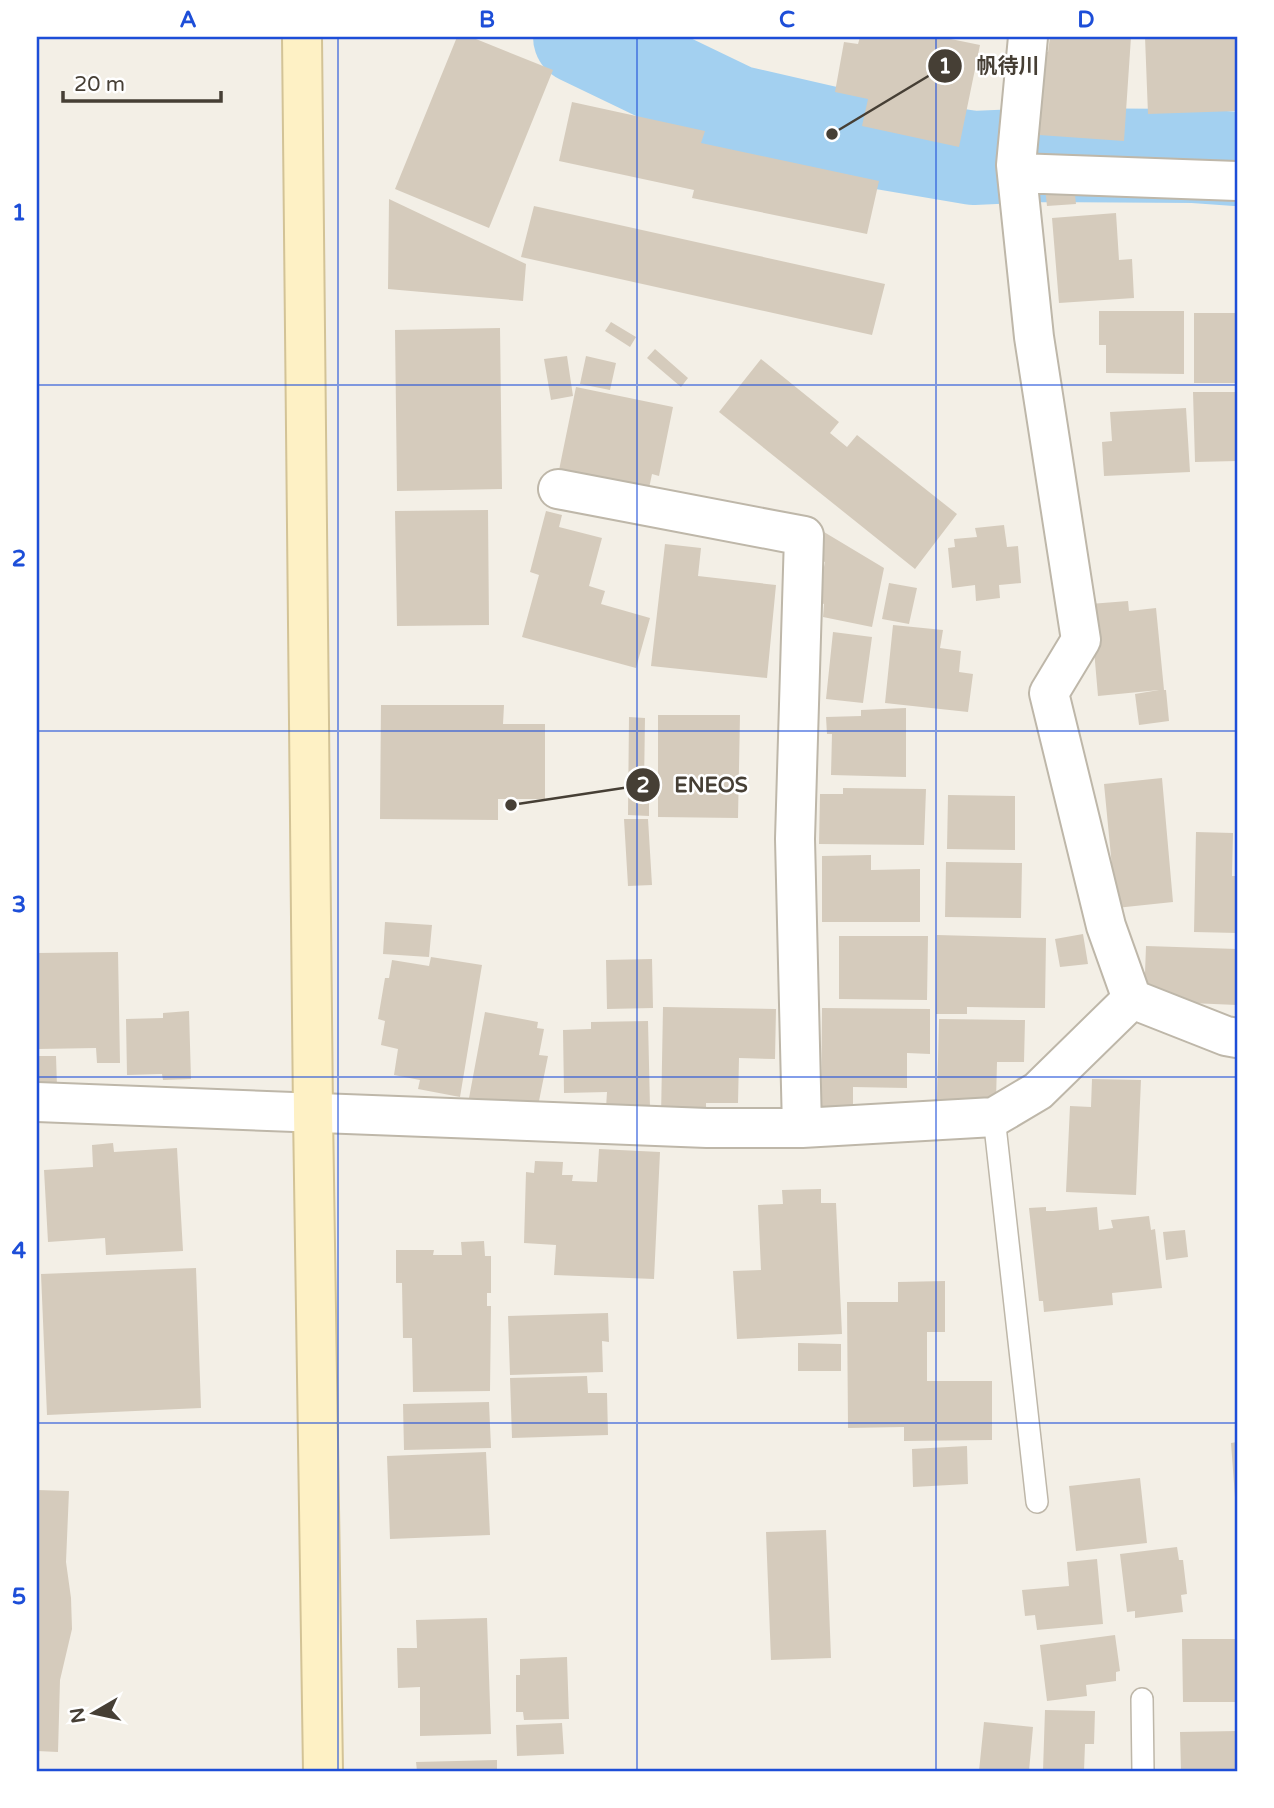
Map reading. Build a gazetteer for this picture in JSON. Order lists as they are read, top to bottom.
{
  "places": ["帆待川", "ENEOS"],
  "scale_bar": "20 m",
  "north": "left",
  "grid": {
    "columns": [
      "A",
      "B",
      "C",
      "D"
    ],
    "rows": [
      "1",
      "2",
      "3",
      "4",
      "5"
    ]
  }
}
